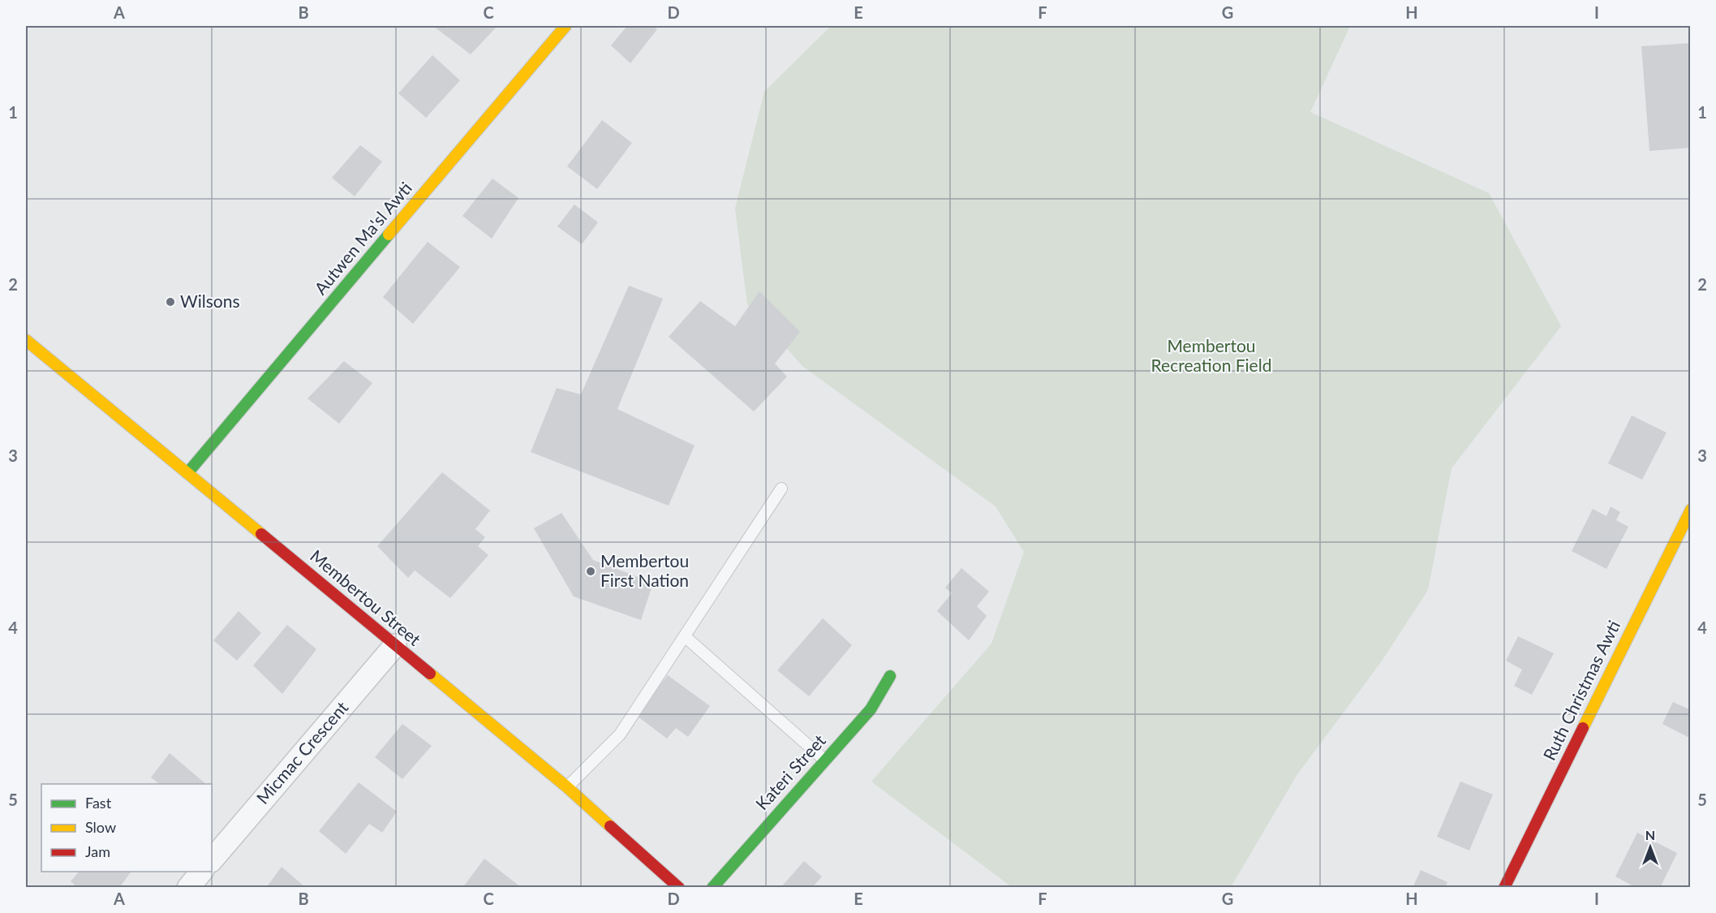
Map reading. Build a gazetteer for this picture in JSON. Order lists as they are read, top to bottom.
{
  "streets": {
    "street": [
      "Autwen Ma'sl Awti",
      "Membertou Street",
      "Ruth Christmas Awti",
      "Micmac Crescent",
      "Kateri Street"
    ]
  },
  "crossings": [
    ["Autwen Ma'sl Awti", "Membertou Street"],
    ["Membertou Street", "Micmac Crescent"]
  ],
  "parks": ["Membertou Recreation Field"],
  "places": ["Wilsons", "Membertou First Nation"],
  "legend": ["Fast", "Slow", "Jam"],
  "north": "top",
  "grid": {
    "columns": [
      "A",
      "B",
      "C",
      "D",
      "E",
      "F",
      "G",
      "H",
      "I"
    ],
    "rows": [
      "1",
      "2",
      "3",
      "4",
      "5"
    ]
  }
}
